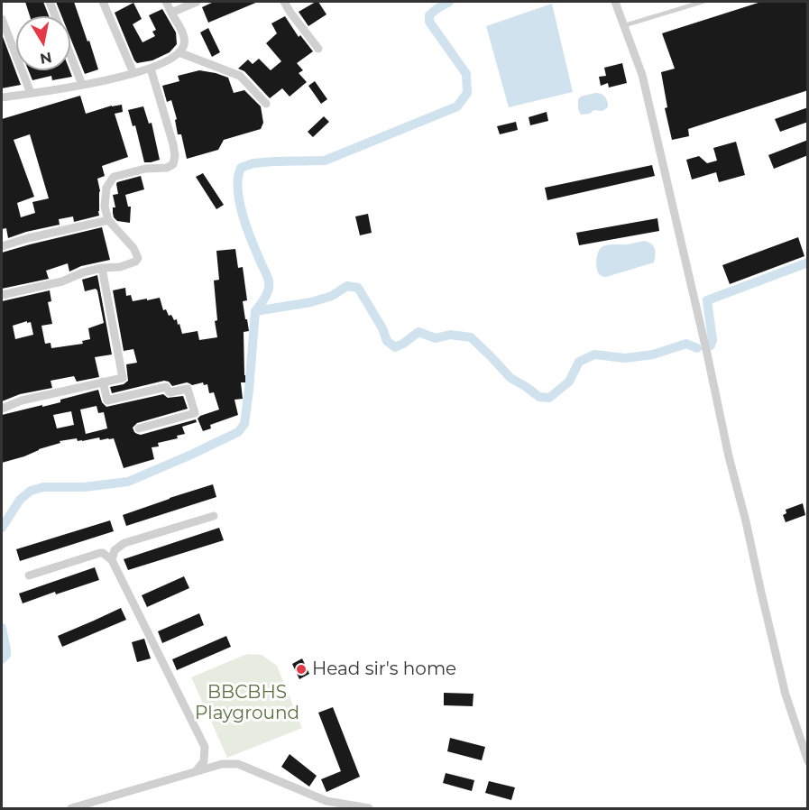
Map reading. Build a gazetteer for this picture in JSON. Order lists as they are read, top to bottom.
{
  "parks": ["BBCBHS Playground"],
  "places": ["Head sir's home"],
  "north": "bottom"
}
